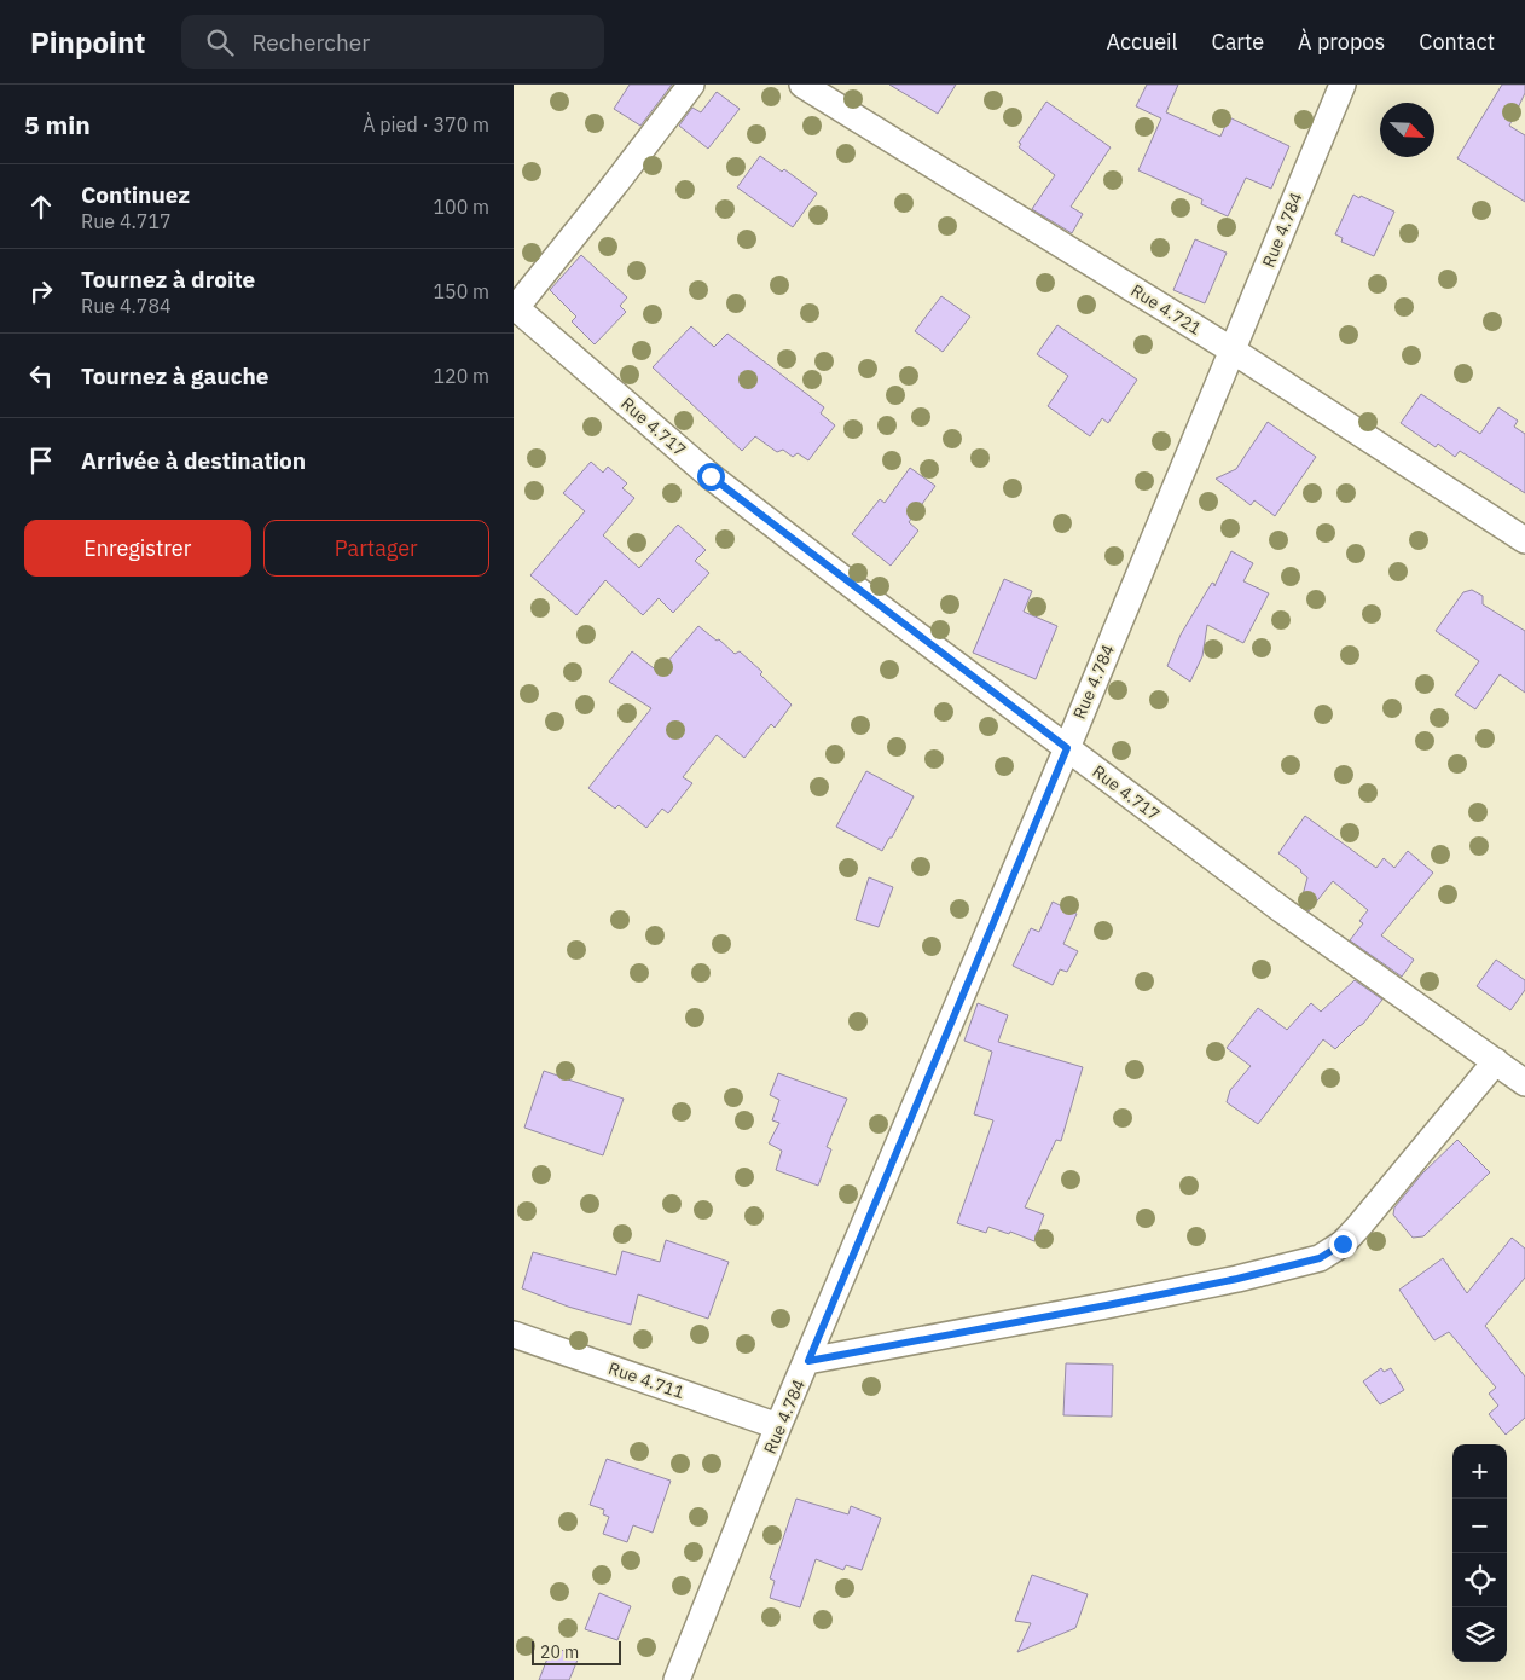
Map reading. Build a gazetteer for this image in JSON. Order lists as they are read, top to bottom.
{
  "streets": {
    "street": [
      "Rue 4.784",
      "Rue 4.721",
      "Rue 4.717",
      "Rue 4.711"
    ]
  },
  "crossings": [
    ["Rue 4.784", "Rue 4.721"],
    ["Rue 4.784", "Rue 4.717"],
    ["Rue 4.784", "Rue 4.711"]
  ],
  "scale_bar": "20 m",
  "north": "bottom right",
  "page": {
    "header": "Pinpoint",
    "search": "Rechercher",
    "nav": [
      "Accueil",
      "Carte",
      "À propos",
      "Contact"
    ],
    "heading": ["5 min", "À pied · 370 m"],
    "list": [
      ["Continuez", "Rue 4.717", "100 m"],
      ["Tournez à droite", "Rue 4.784", "150 m"],
      ["Tournez à gauche", "120 m"],
      "Arrivée à destination"
    ],
    "buttons": ["Enregistrer", "Partager"],
    "map_buttons": ["+", "−"],
    "scale": "20 m"
  }
}
